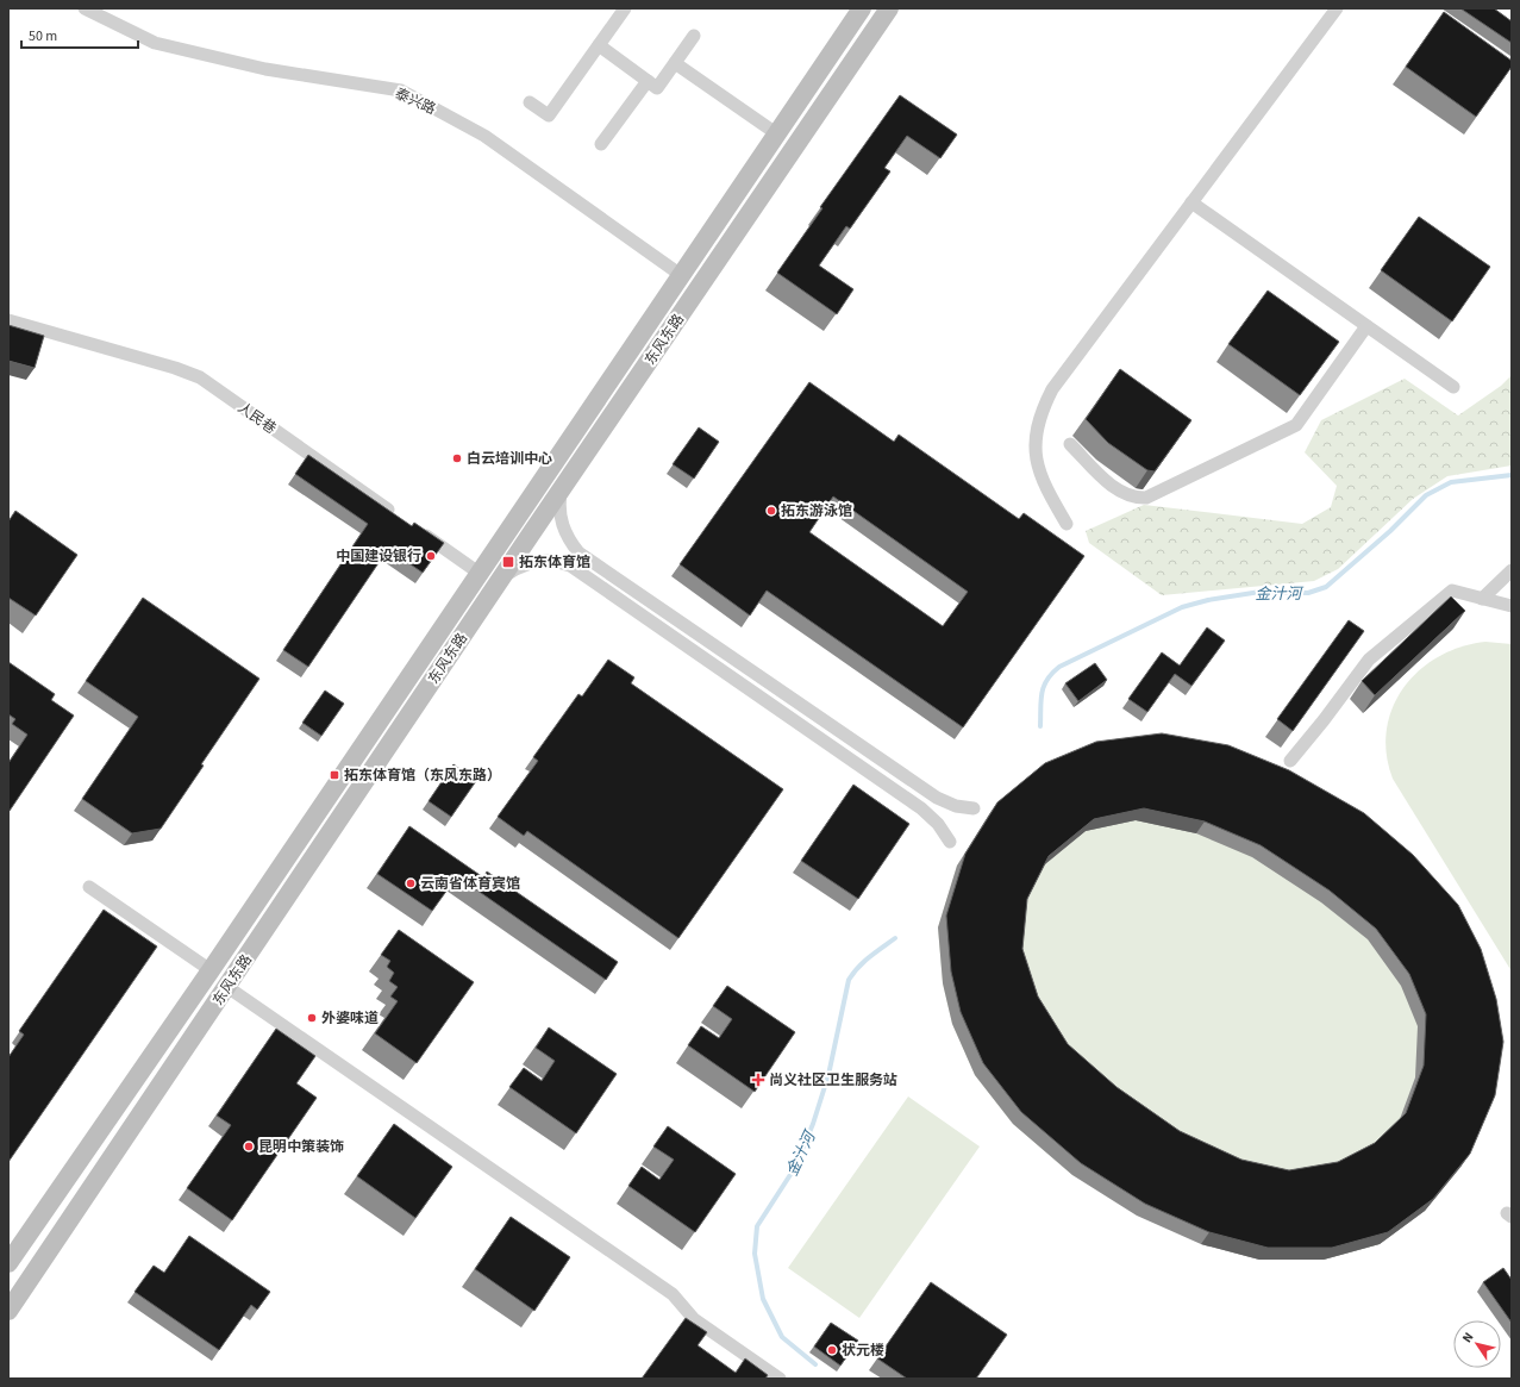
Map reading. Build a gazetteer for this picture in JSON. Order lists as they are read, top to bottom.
{
  "streets": {
    "main road": ["东风东路"],
    "street": ["泰兴路", "人民巷"]
  },
  "crossings": [
    ["泰兴路", "东风东路"]
  ],
  "water": ["金汁河"],
  "places": {
    "other": [
      "白云培训中心",
      "拓东游泳馆",
      "中国建设银行",
      "云南省体育宾馆",
      "外婆味道",
      "昆明中策装饰",
      "状元楼"
    ],
    "transit": ["拓东体育馆", "拓东体育馆（东风东路）"],
    "health": ["尚义社区卫生服务站"]
  },
  "scale_bar": "50 m",
  "north": "top left"
}
